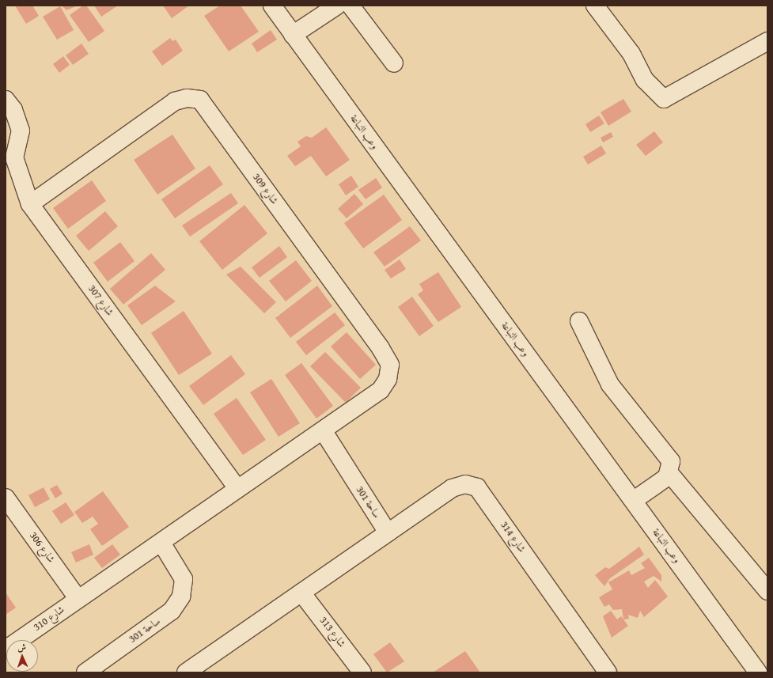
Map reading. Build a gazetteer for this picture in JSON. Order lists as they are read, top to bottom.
{
  "streets": {
    "street": [
      "وعب النباعة",
      "شارع 309",
      "شارع 307",
      "ساحة 301",
      "شارع 314",
      "شارع 306",
      "شارع 310",
      "شارع 313"
    ]
  },
  "crossings": [
    ["شارع 309", "شارع 307"],
    ["شارع 309", "ساحة 301"],
    ["ساحة 301", "شارع 314"],
    ["شارع 306", "شارع 310"]
  ],
  "north": "top"
}
